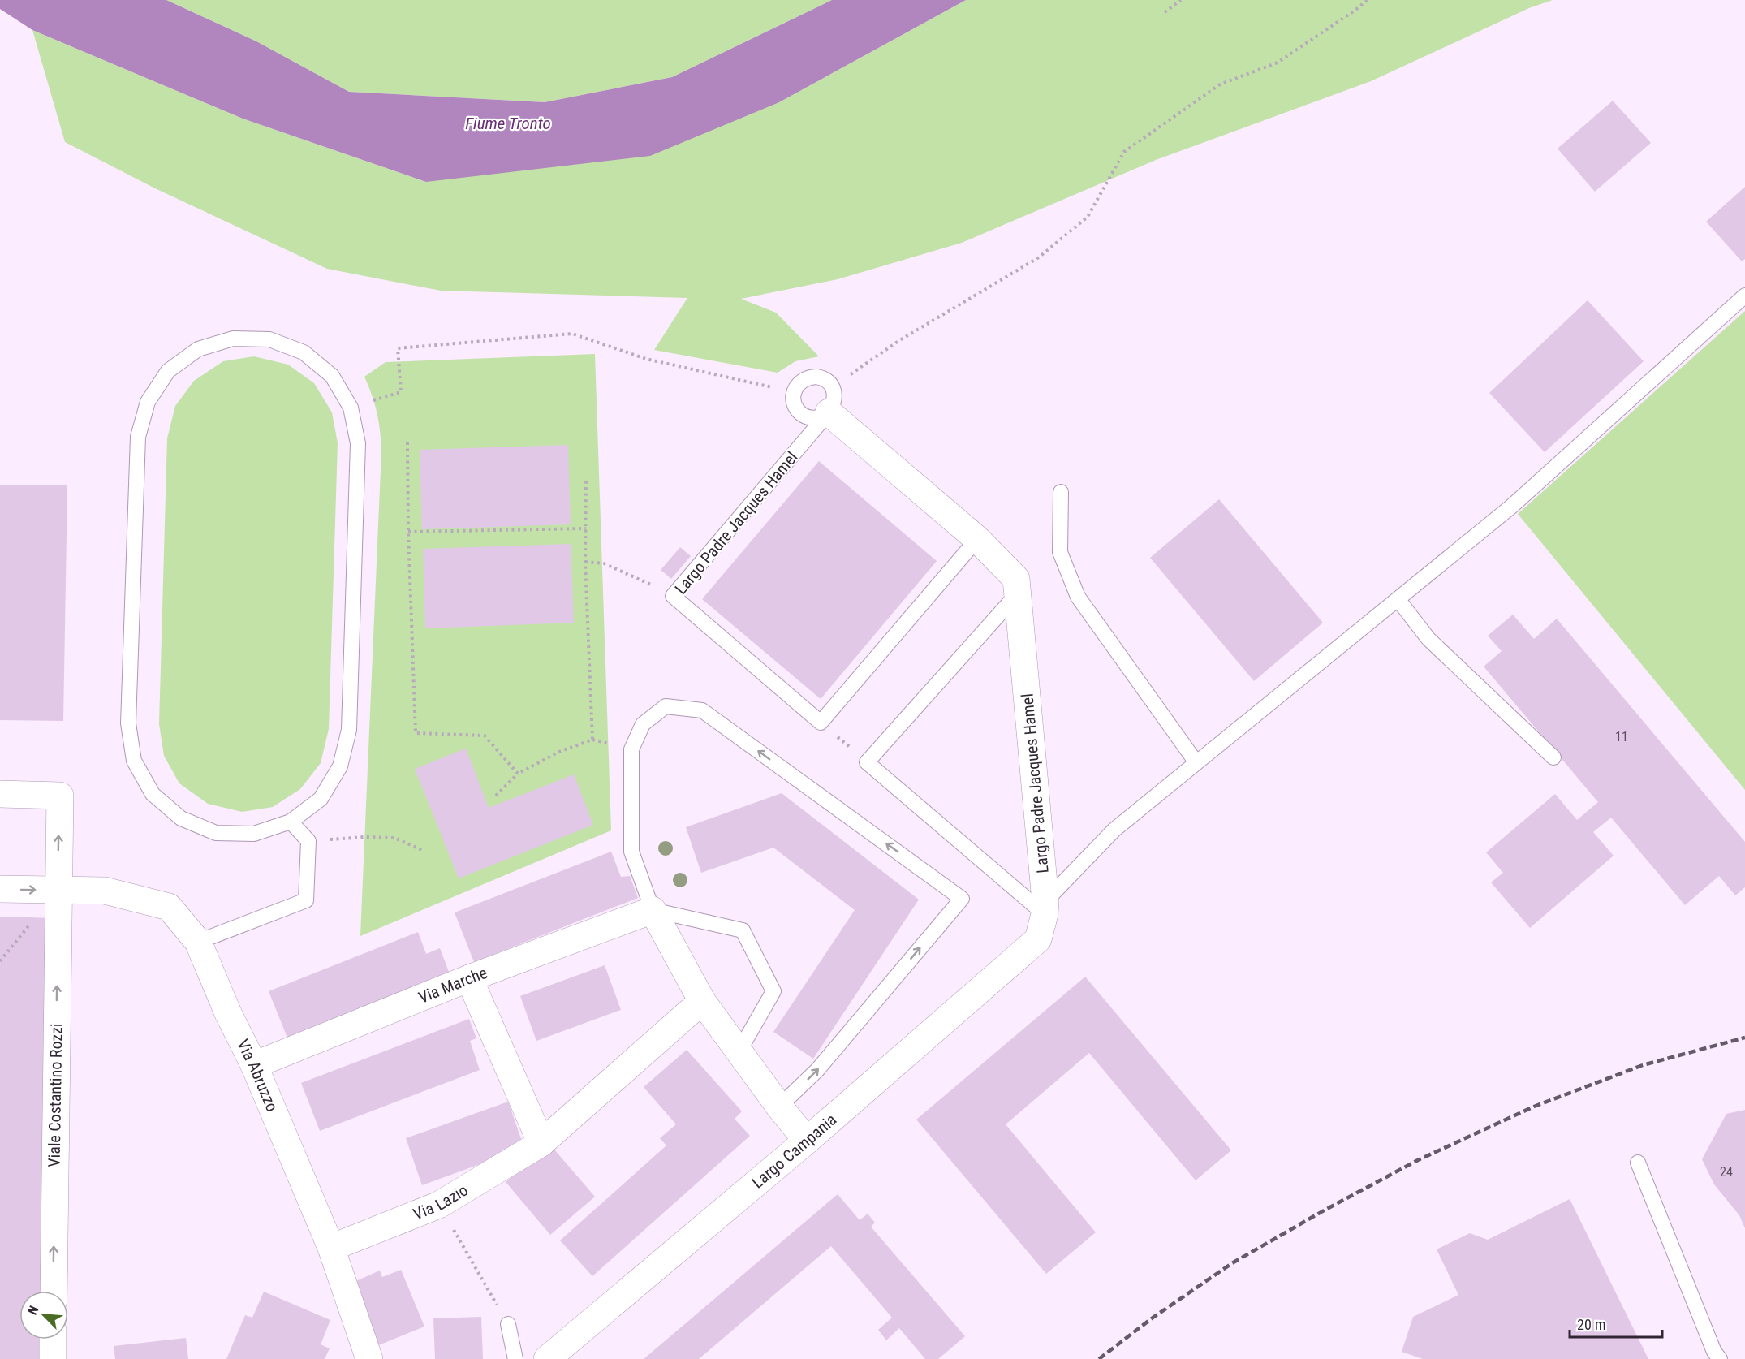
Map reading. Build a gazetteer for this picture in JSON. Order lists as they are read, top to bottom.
{
  "streets": {
    "street": [
      "Largo Padre Jacques Hamel",
      "Via Marche",
      "Via Abruzzo",
      "Viale Costantino Rozzi",
      "Largo Campania",
      "Via Lazio"
    ]
  },
  "crossings": [
    ["Largo Padre Jacques Hamel", "Largo Campania"],
    ["Via Marche", "Via Abruzzo"],
    ["Via Abruzzo", "Viale Costantino Rozzi"],
    ["Via Abruzzo", "Via Lazio"]
  ],
  "one_way": ["Viale Costantino Rozzi"],
  "water": ["Fiume Tronto"],
  "house_numbers": ["11", "24"],
  "scale_bar": "20 m",
  "north": "top left"
}
